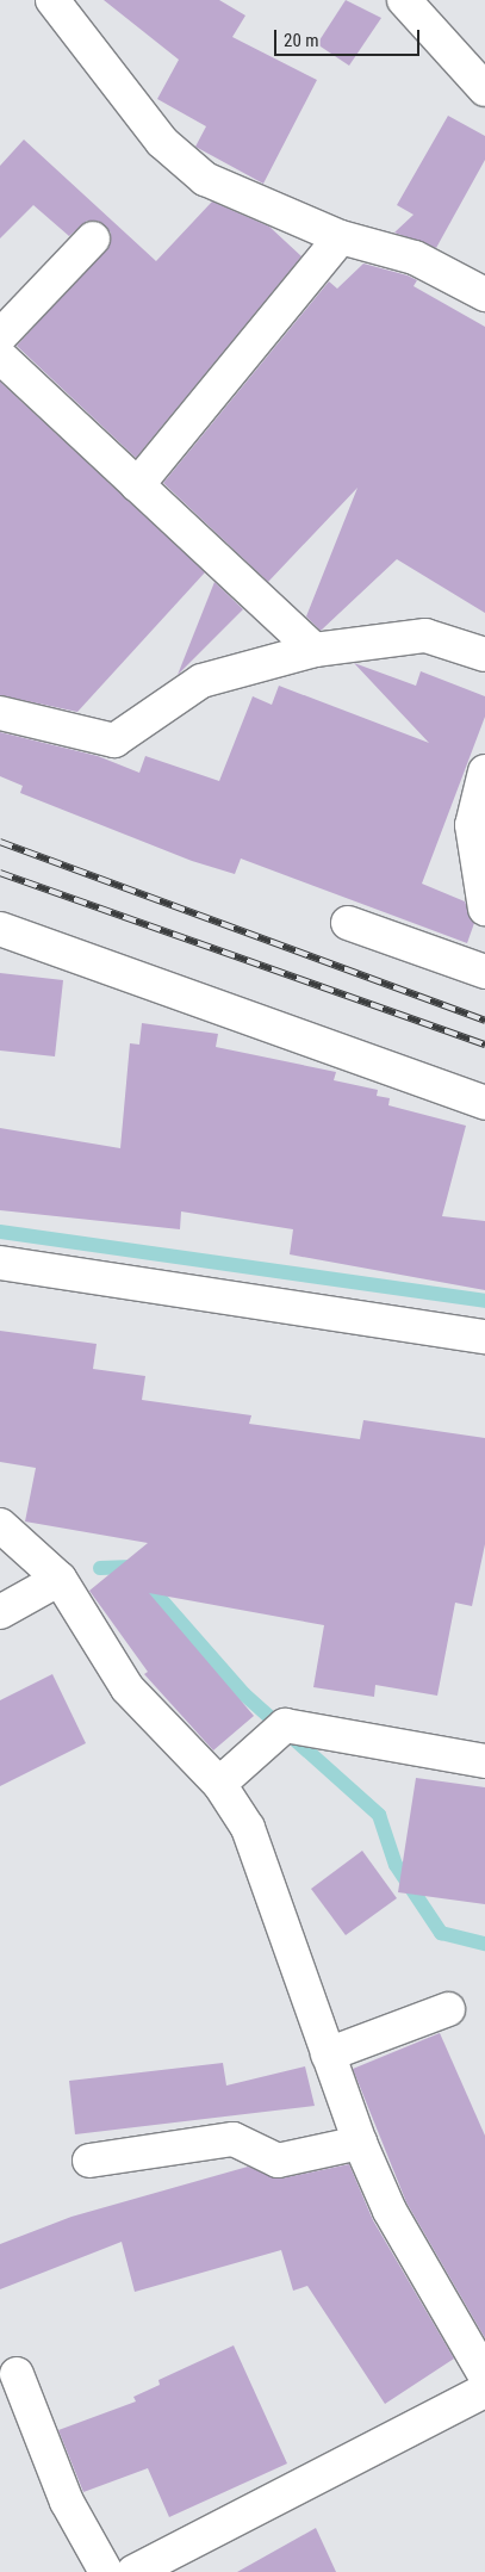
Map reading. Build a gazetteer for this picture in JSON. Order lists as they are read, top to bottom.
{
  "scale_bar": "20 m"
}
